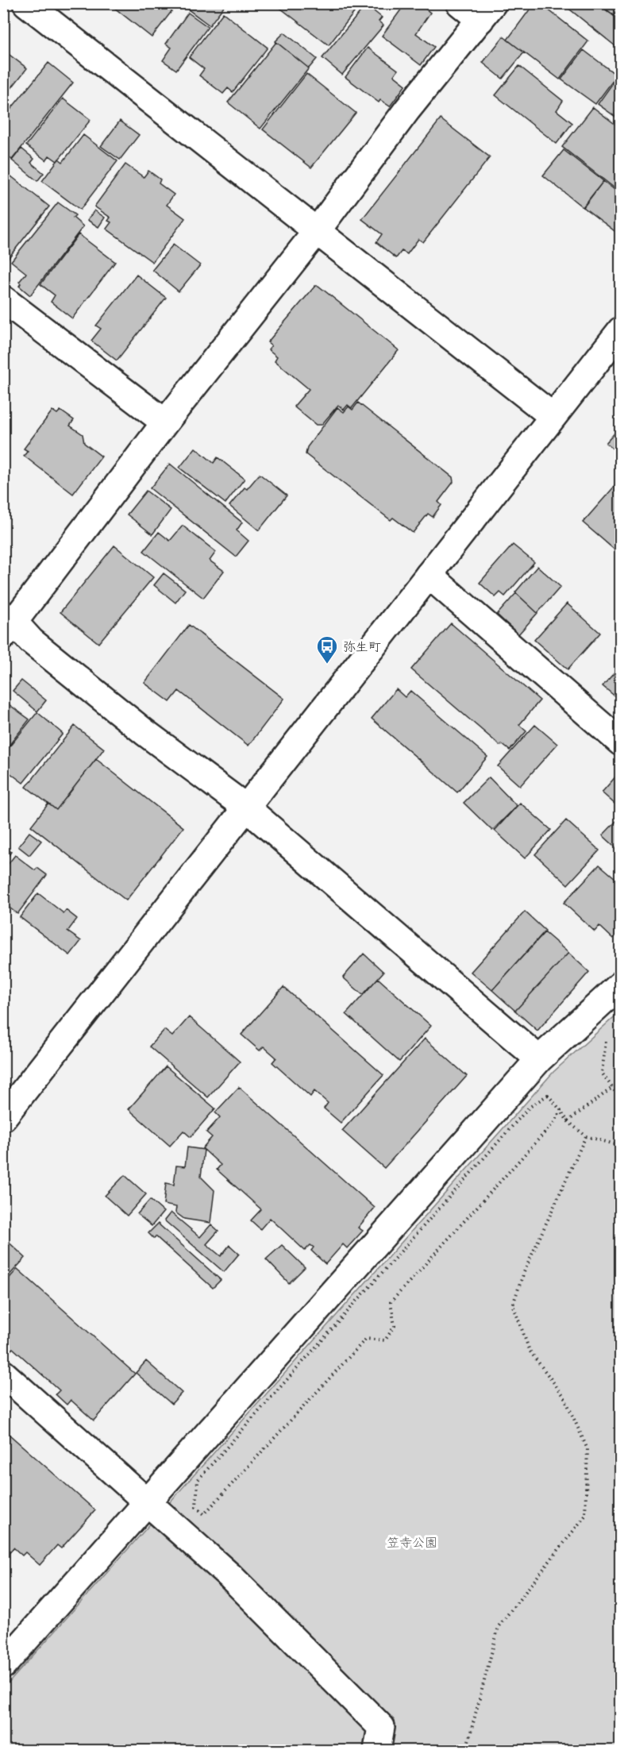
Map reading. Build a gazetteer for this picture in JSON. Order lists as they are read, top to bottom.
{
  "parks": ["笠寺公園"],
  "places": {
    "bus stop": ["弥生町"]
  }
}
